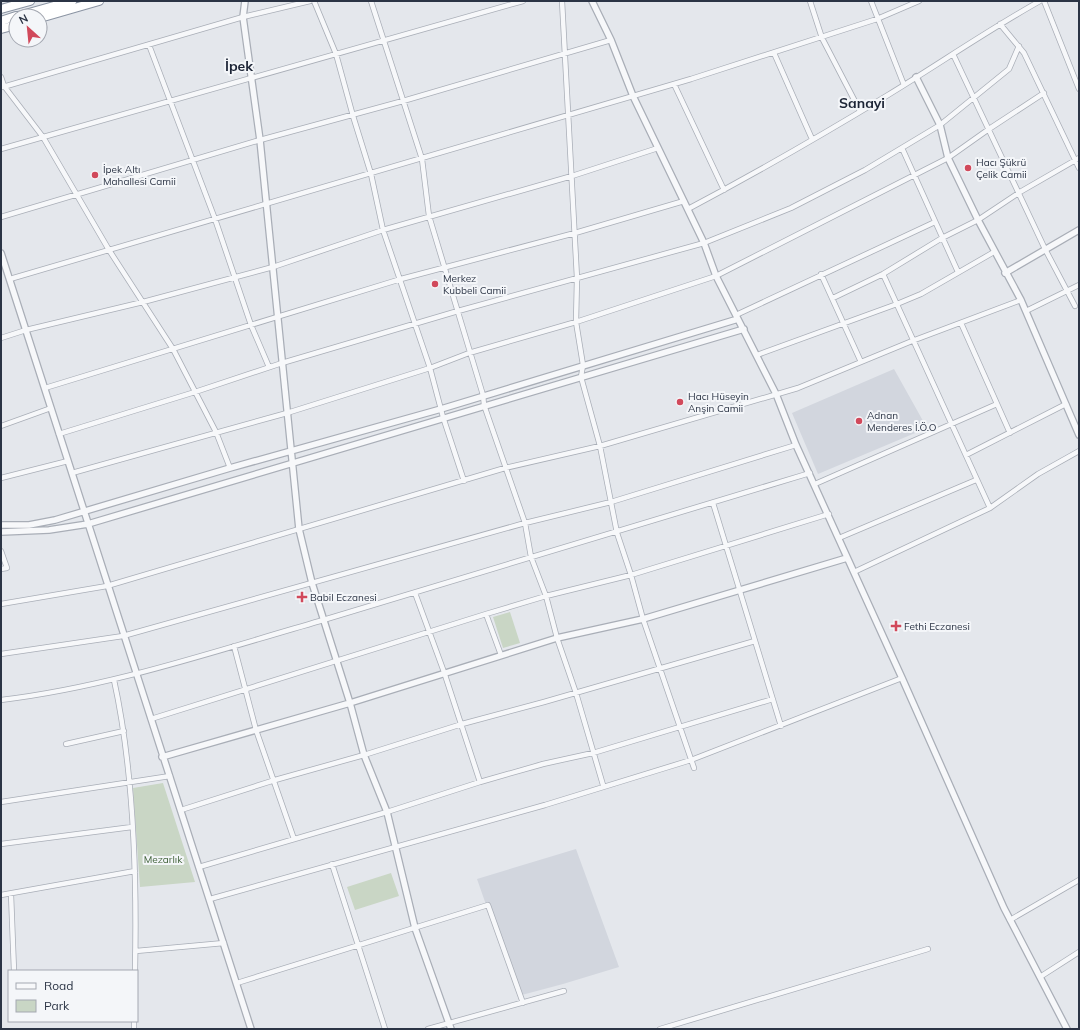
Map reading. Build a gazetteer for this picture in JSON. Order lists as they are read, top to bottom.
{
  "districts": ["İpek", "Sanayi"],
  "parks": ["Mezarlık"],
  "places": {
    "other": [
      "Hacı Şükrü Çelik Camii",
      "İpek Altı Mahallesi Camii",
      "Merkez Kubbeli Camii",
      "Hacı Hüseyin Anşin Camii",
      "Adnan Menderes İ.Ö.O"
    ],
    "health": ["Babil Eczanesi", "Fethi Eczanesi"]
  },
  "legend": ["Road", "Park"],
  "north": "top left"
}
